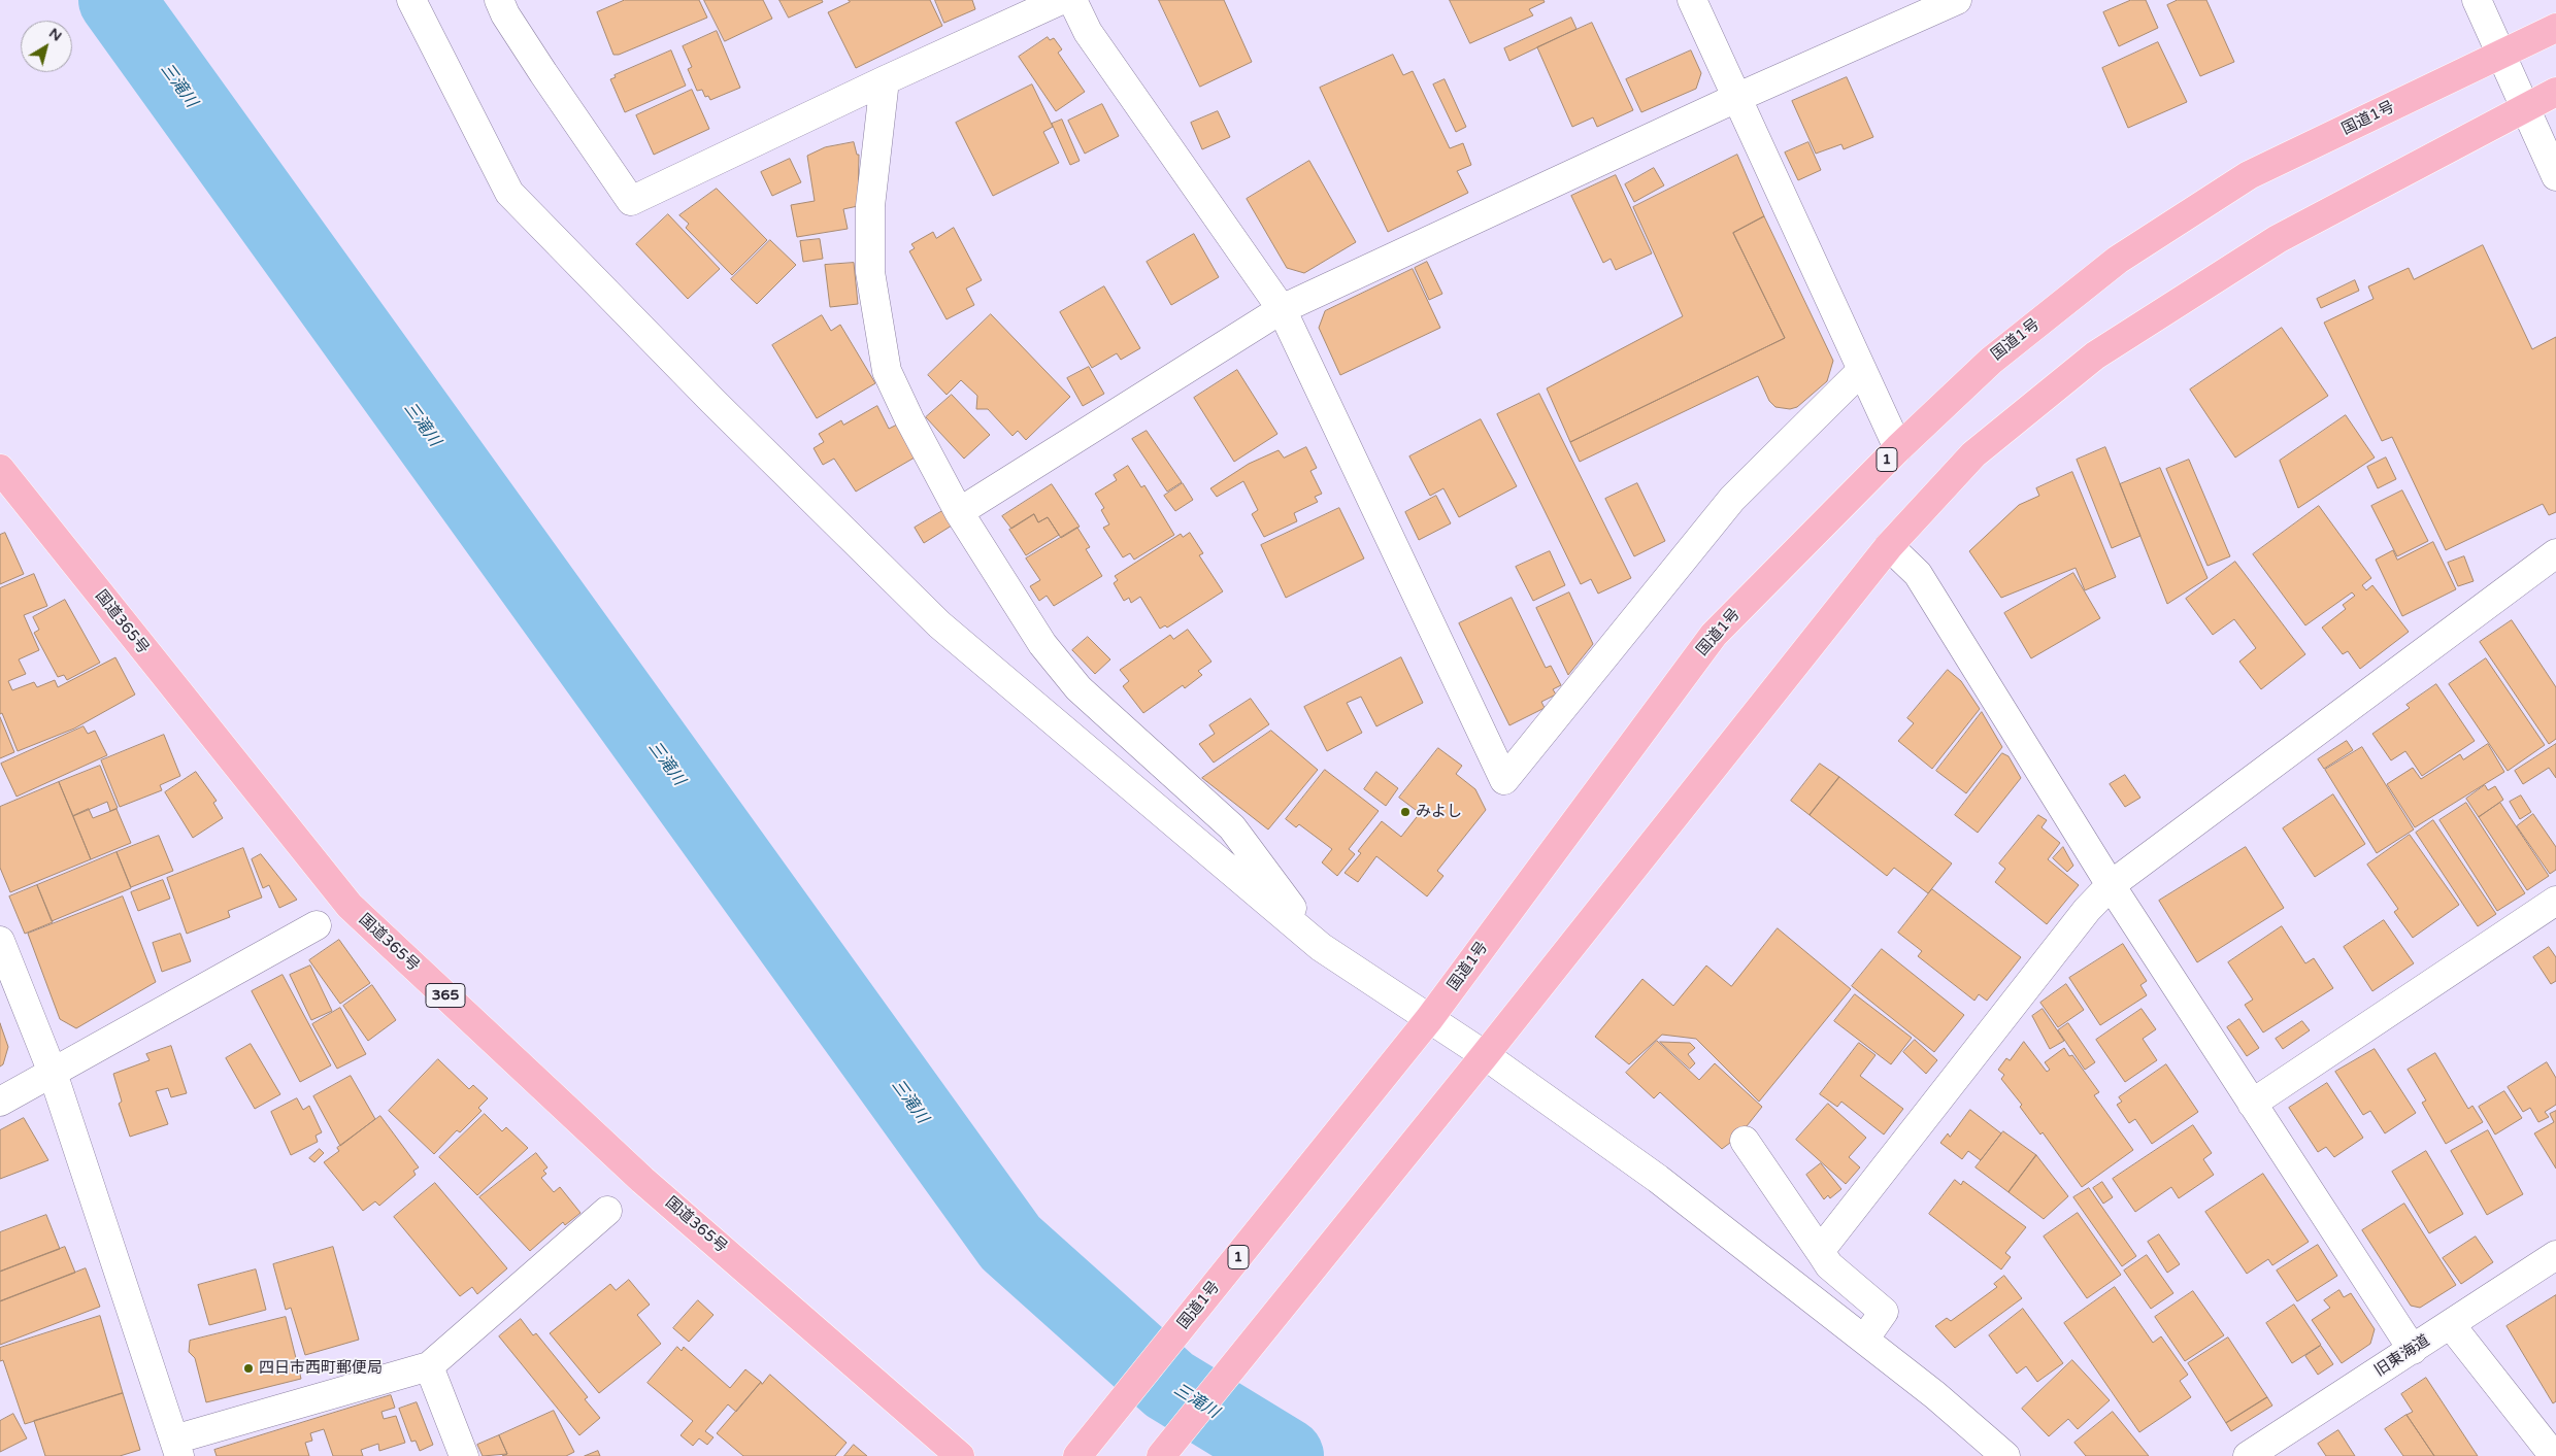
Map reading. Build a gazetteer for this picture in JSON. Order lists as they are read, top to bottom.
{
  "streets": {
    "highway": [
      "国道1号",
      "1",
      "国道365号",
      "365"
    ],
    "street": ["旧東海道"]
  },
  "water": ["三滝川"],
  "places": ["みよし", "四日市西町郵便局"],
  "north": "top right"
}
